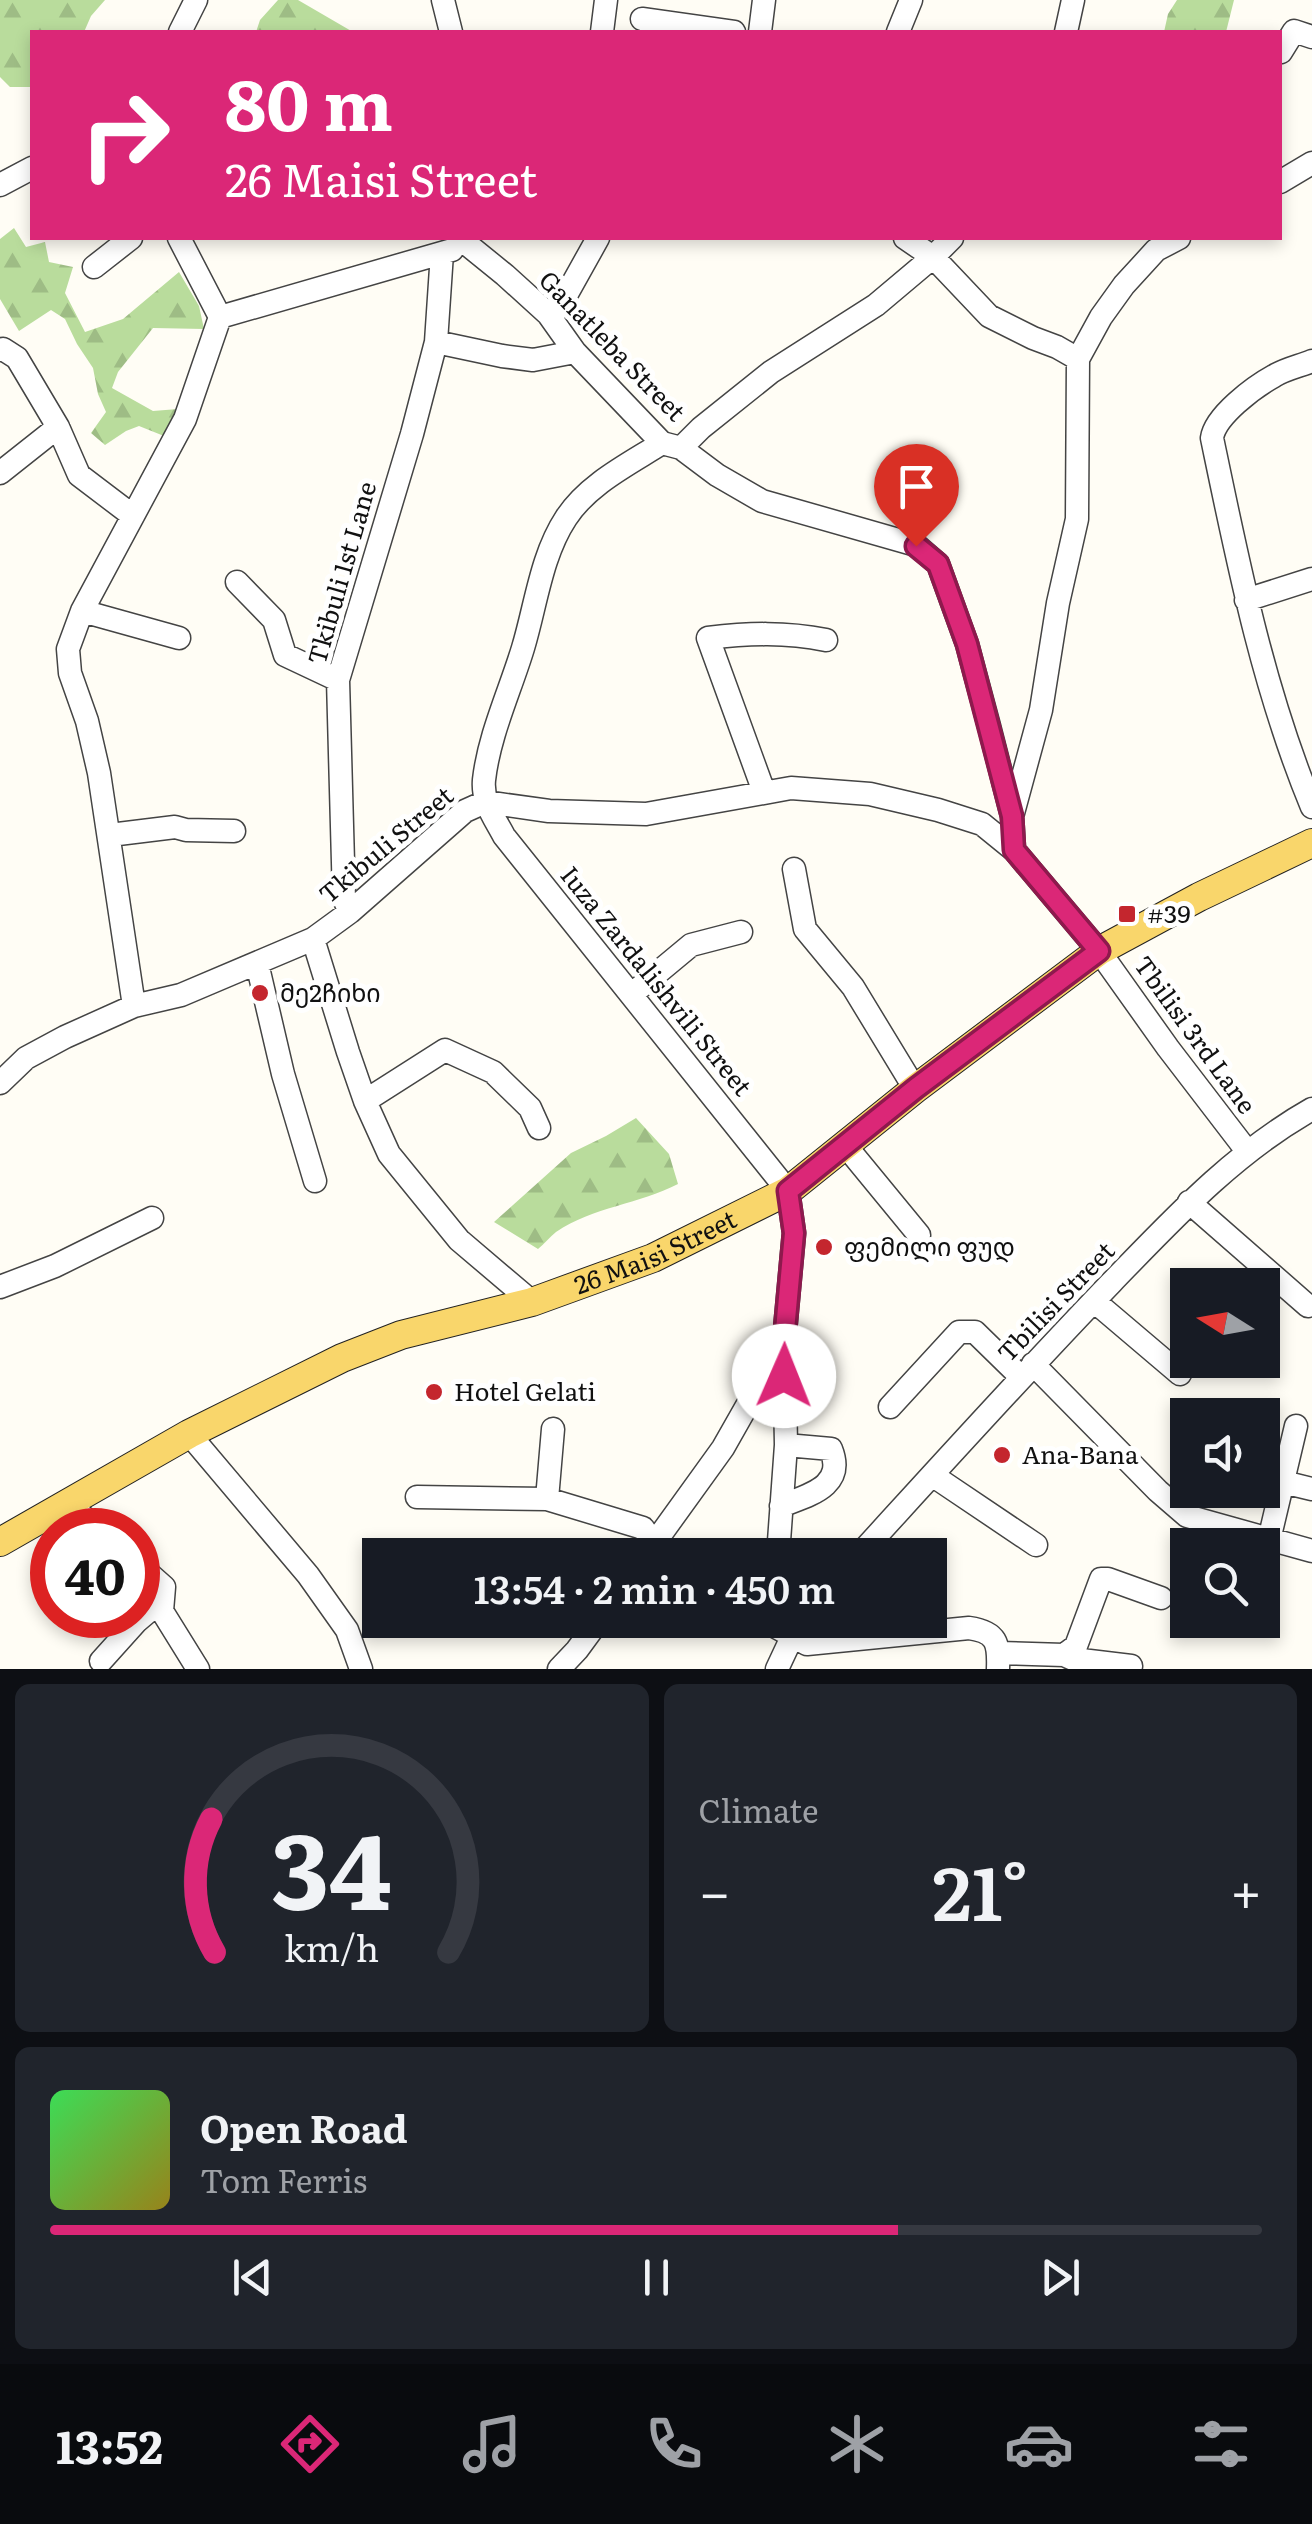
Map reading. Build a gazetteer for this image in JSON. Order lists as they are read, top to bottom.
{
  "streets": {
    "main road": ["26 Maisi Street"],
    "street": [
      "Ganatleba Street",
      "Tkibuli 1st Lane",
      "Tkibuli Street",
      "Iuza Zardalishvili Street",
      "Tbilisi 3rd Lane",
      "Tbilisi Street"
    ]
  },
  "crossings": [
    ["Ganatleba Street", "Tkibuli Street"],
    ["Tkibuli 1st Lane", "Tkibuli Street"],
    ["Tkibuli Street", "Iuza Zardalishvili Street"],
    ["Iuza Zardalishvili Street", "26 Maisi Street"],
    ["Tbilisi 3rd Lane", "26 Maisi Street"],
    ["Tbilisi 3rd Lane", "Tbilisi Street"]
  ],
  "places": {
    "transit": ["#39"],
    "other": [
      "მე2ჩიხი",
      "ფემილი ფუდ",
      "Hotel Gelati",
      "Ana-Bana"
    ]
  },
  "north": "left",
  "page": {
    "turn": ["80 m", "26 Maisi Street"],
    "limit": "40",
    "trip": "13:54 · 2 min · 450 m",
    "tile": "Climate",
    "heat": ["−", "21°", "+"],
    "song": ["Open Road", "Tom Ferris"],
    "tabs": "13:52",
    "gauge": ["34", "km/h"]
  }
}
